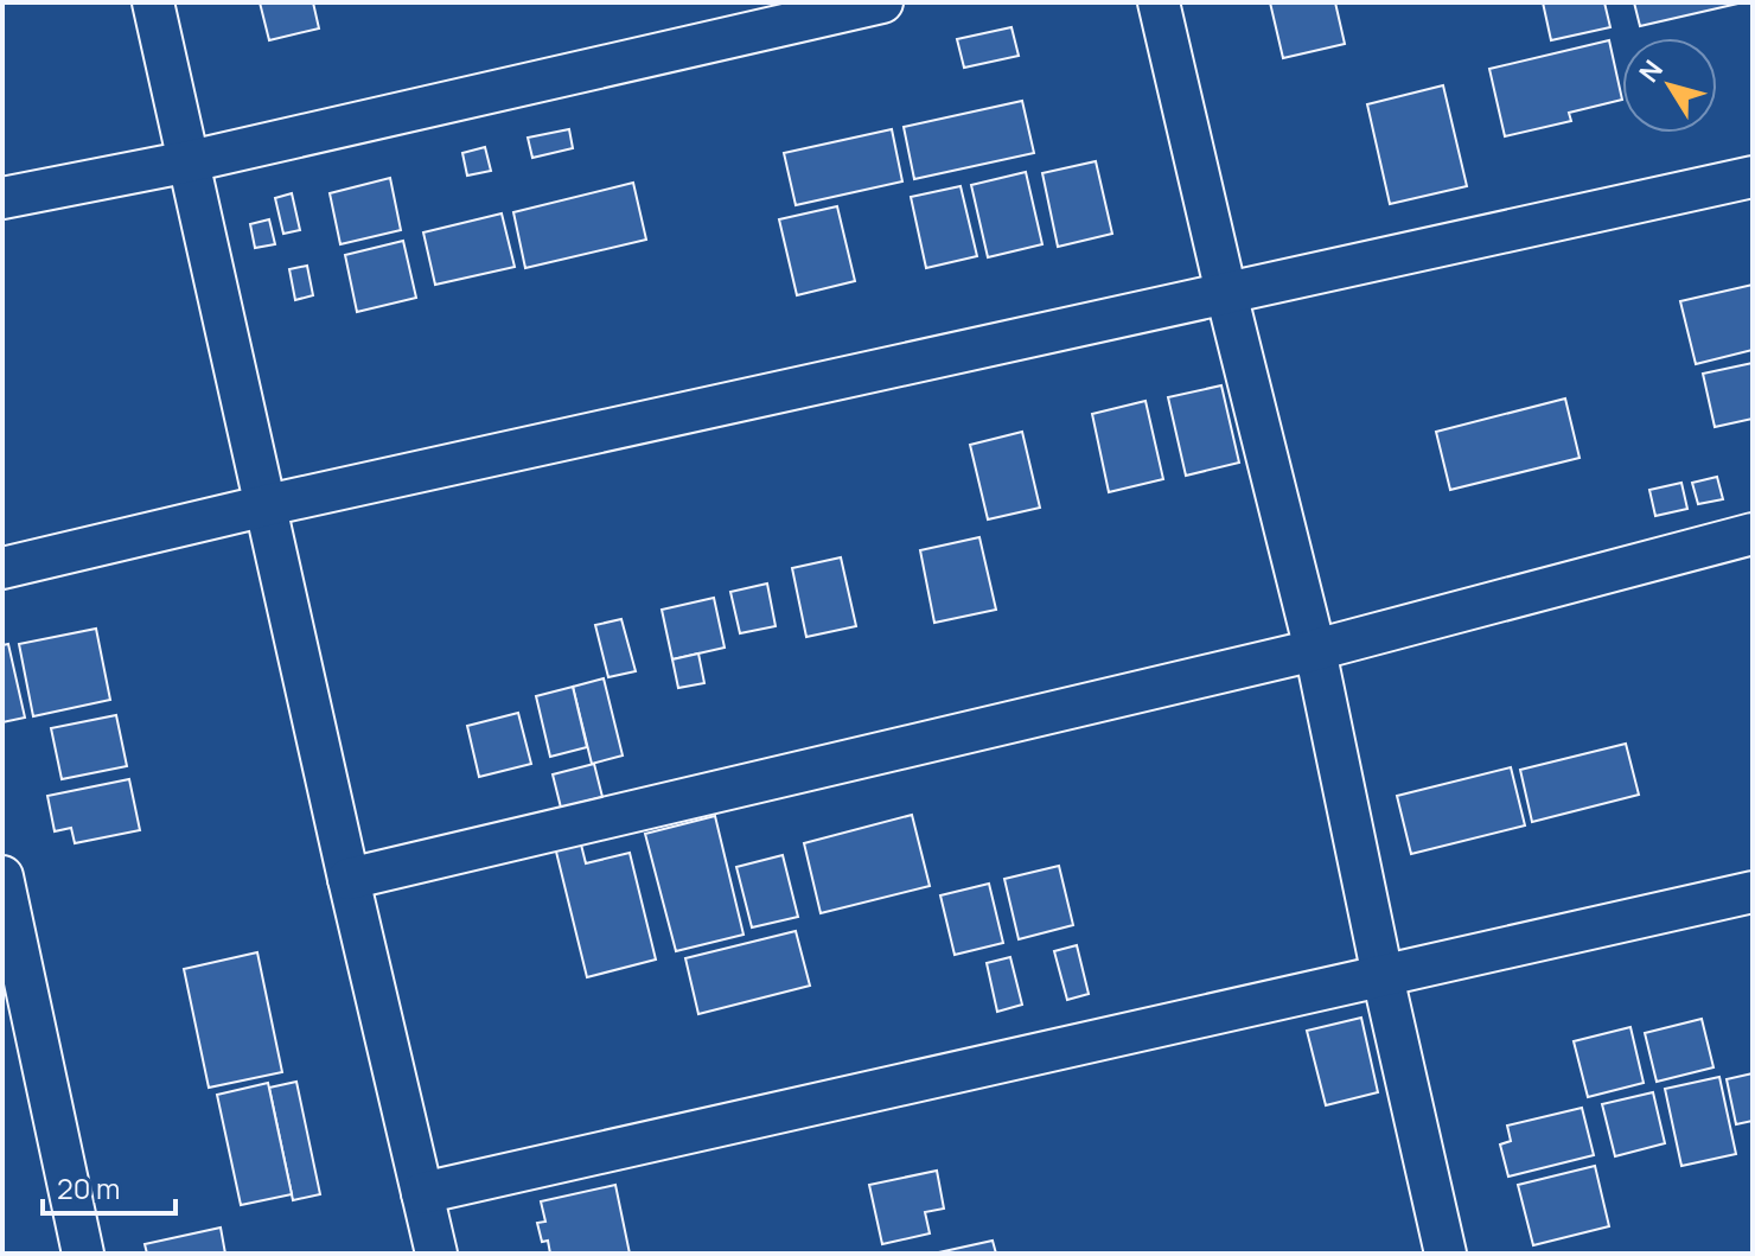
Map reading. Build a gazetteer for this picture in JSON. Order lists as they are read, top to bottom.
{
  "scale_bar": "20 m",
  "north": "top left"
}
